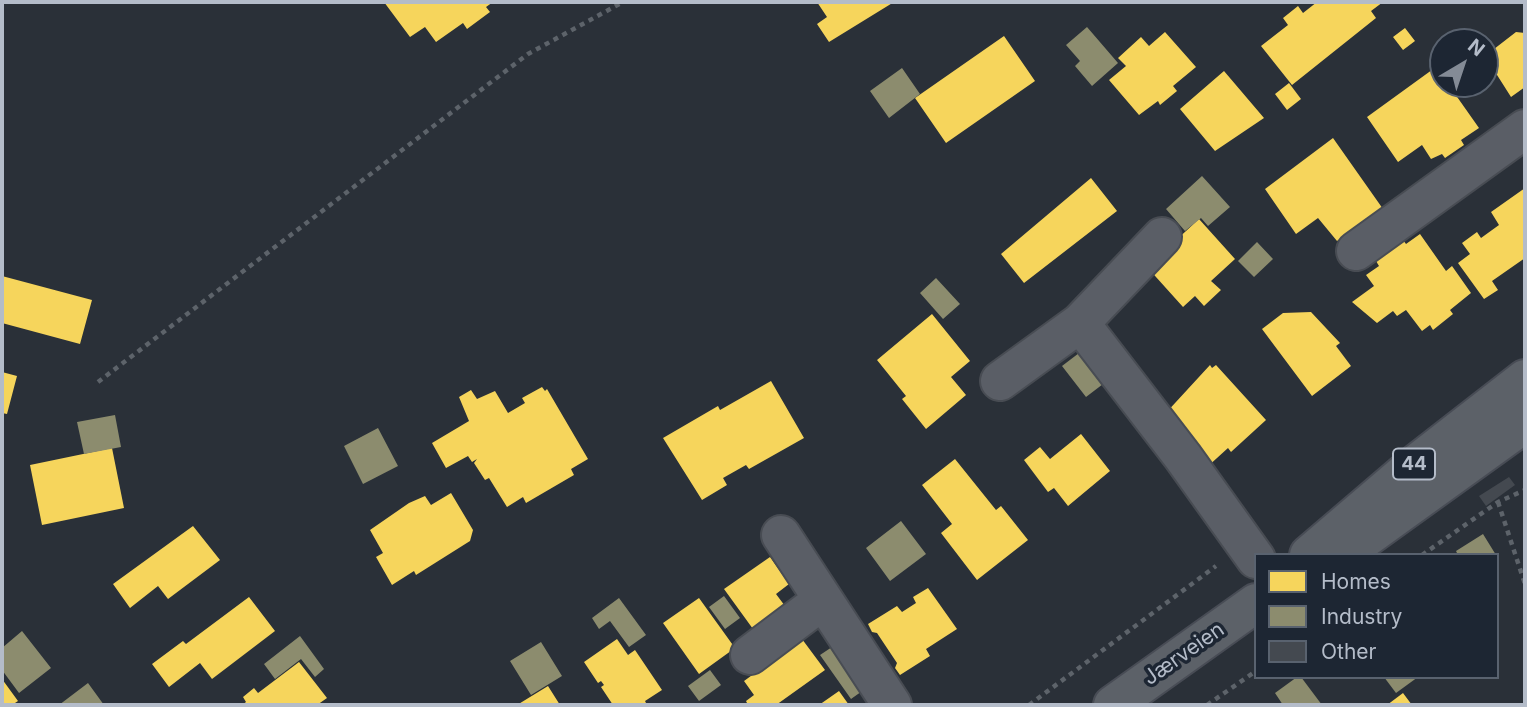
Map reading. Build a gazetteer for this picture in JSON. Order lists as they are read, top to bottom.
{
  "streets": {
    "main road": ["44", "Jærveien"]
  },
  "legend": ["Homes", "Industry", "Other"],
  "north": "top right"
}
